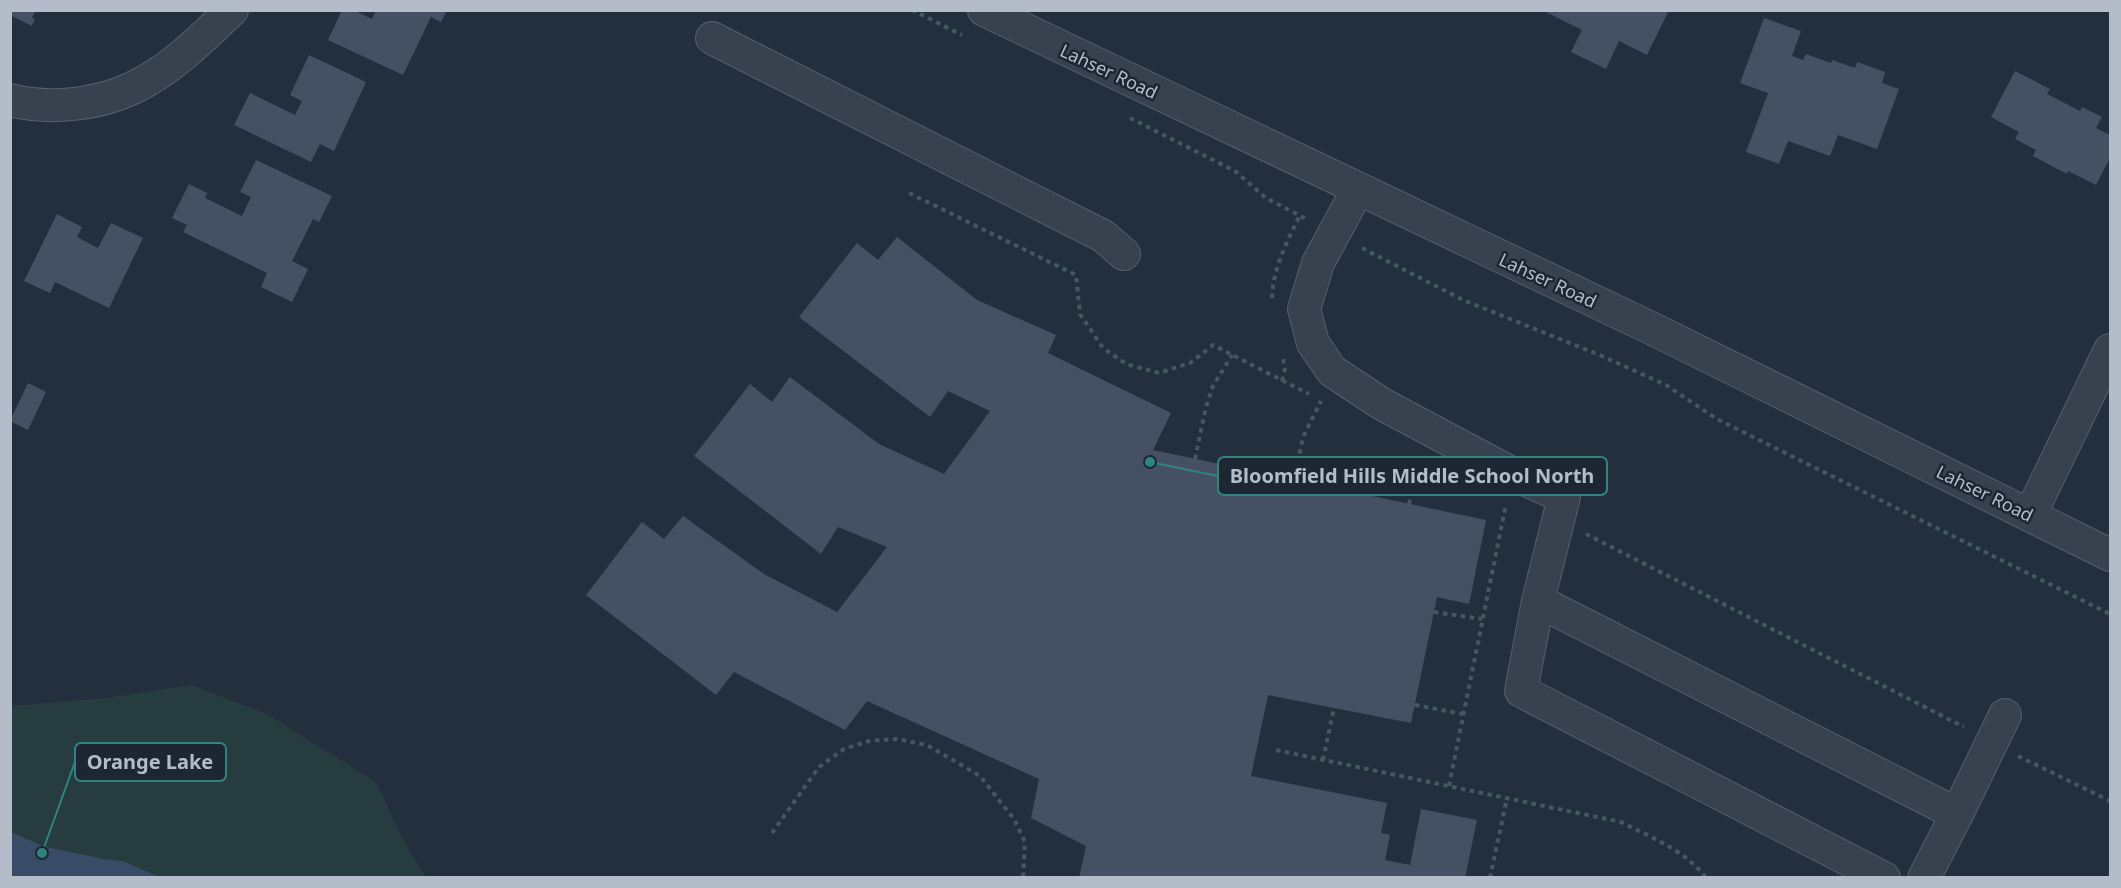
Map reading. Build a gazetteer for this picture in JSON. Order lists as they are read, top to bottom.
{
  "streets": {
    "street": ["Lahser Road"]
  },
  "places": ["Bloomfield Hills Middle School North", "Orange Lake"]
}
